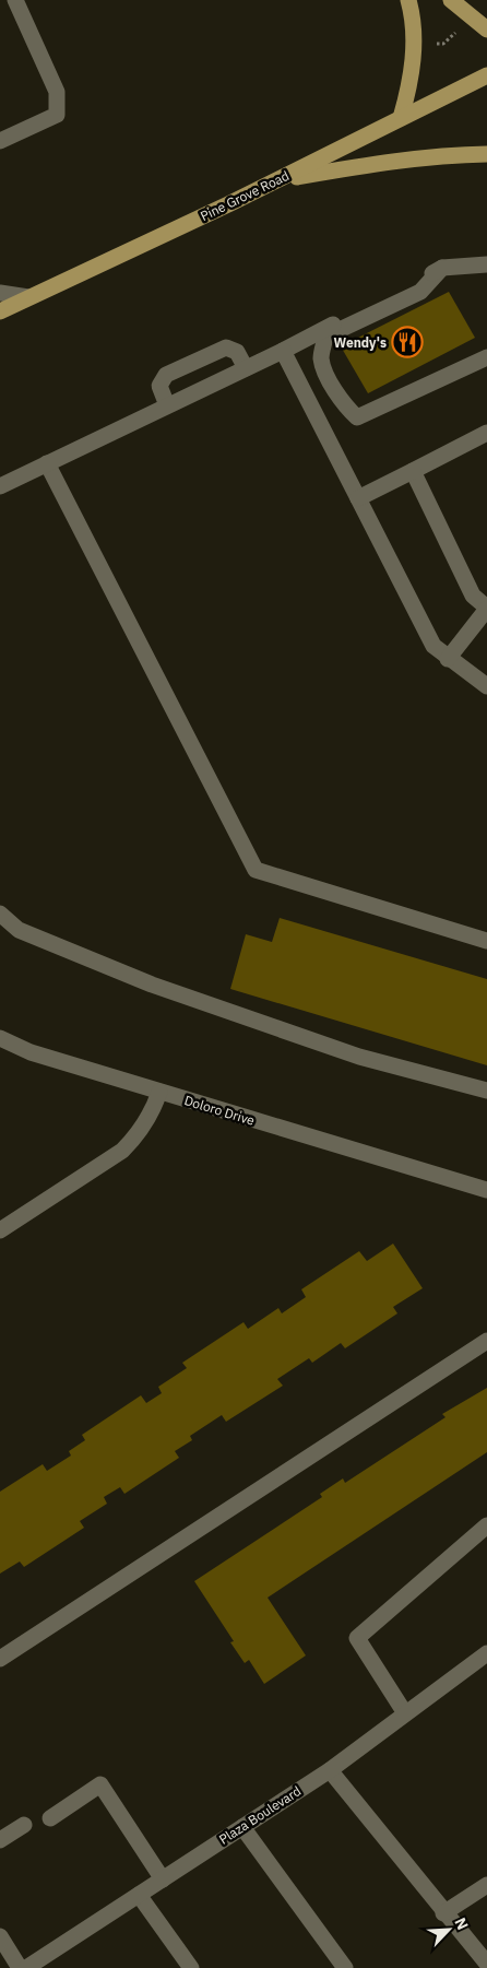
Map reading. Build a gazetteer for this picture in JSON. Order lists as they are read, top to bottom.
{
  "streets": {
    "main road": ["Pine Grove Road"],
    "street": ["Doloro Drive", "Plaza Boulevard"]
  },
  "places": {
    "restaurant": ["Wendy's"]
  },
  "north": "top right"
}
